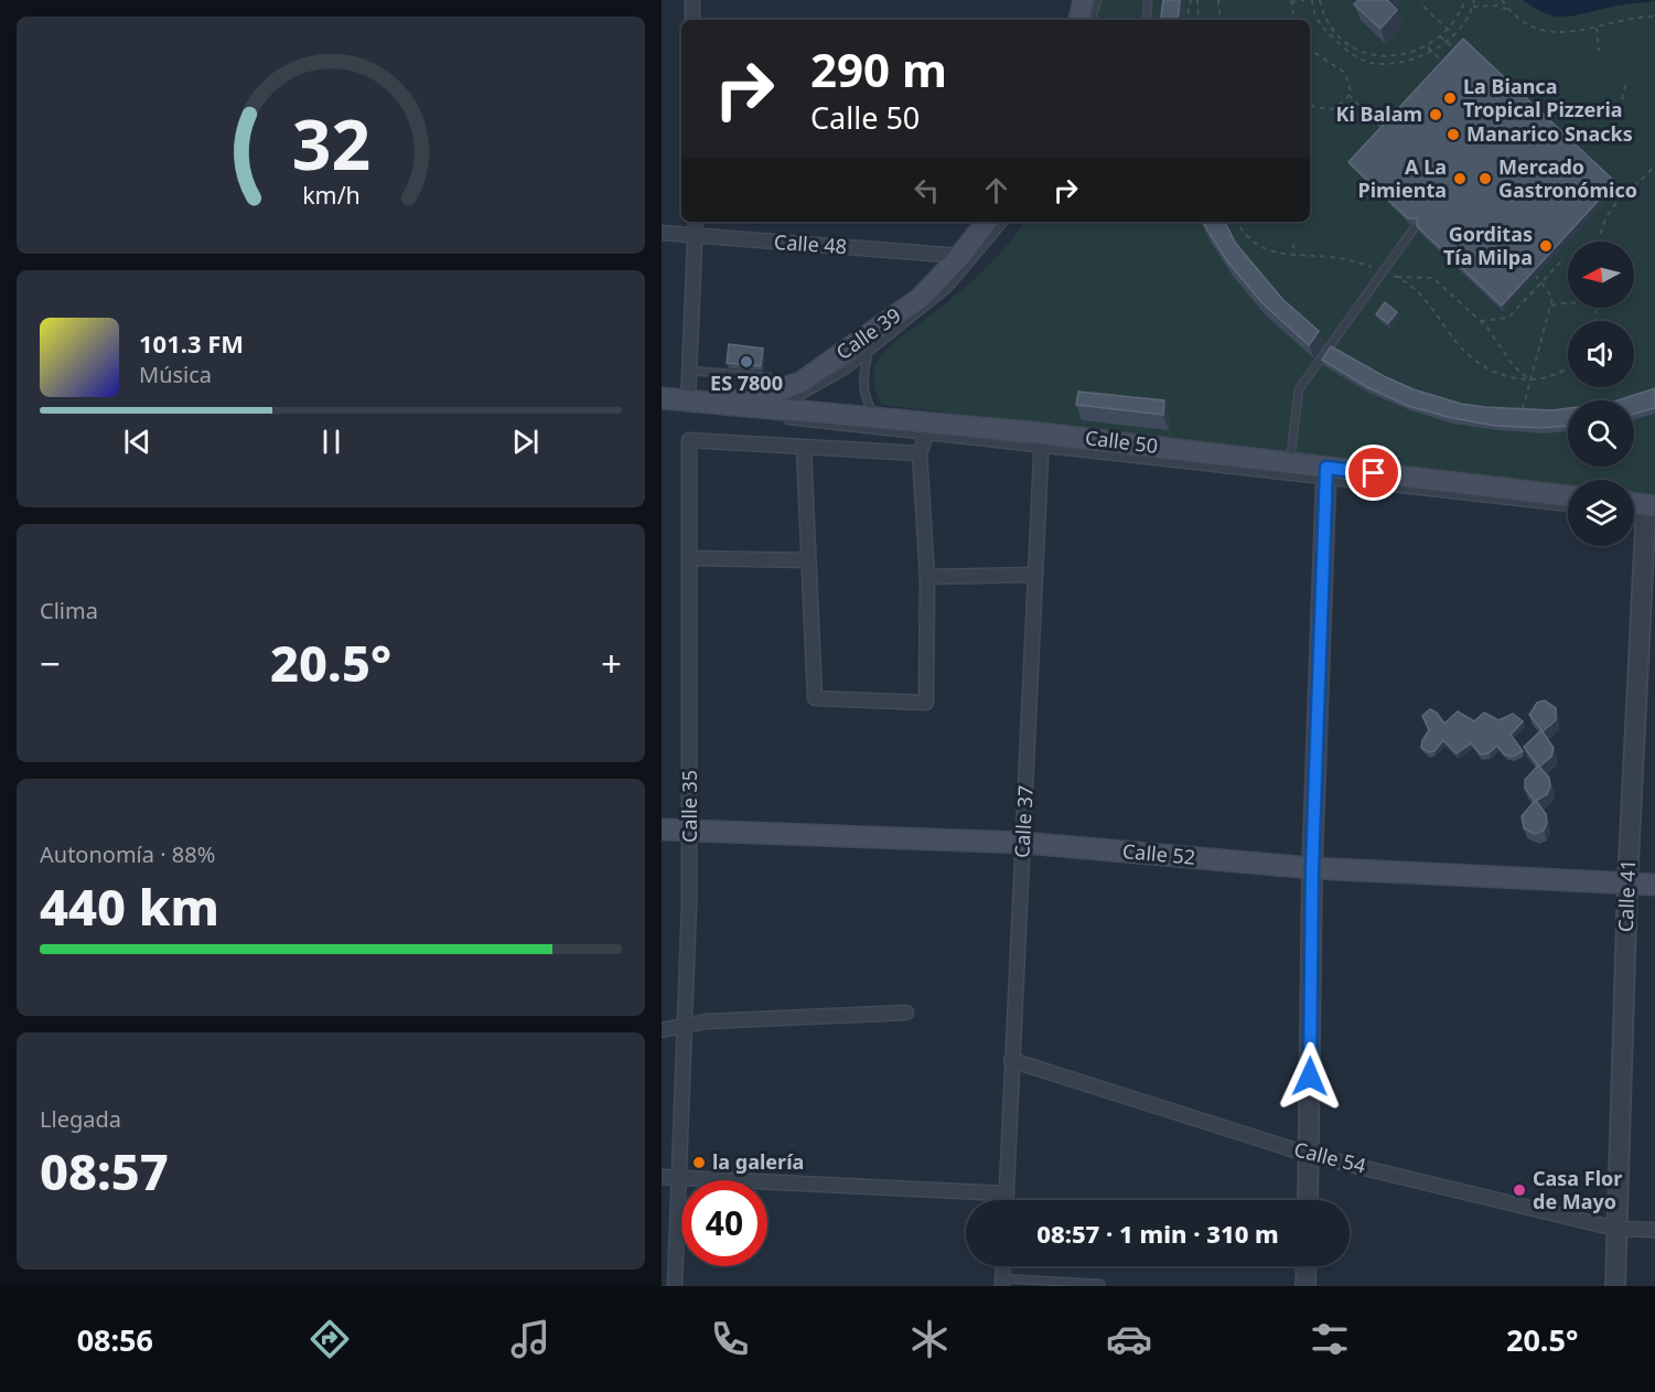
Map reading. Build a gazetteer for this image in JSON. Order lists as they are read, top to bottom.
{
  "streets": {
    "main road": ["Calle 39", "Calle 50", "Calle 52"],
    "street": [
      "Calle 48",
      "Calle 35",
      "Calle 37",
      "Calle 41",
      "Calle 54"
    ]
  },
  "crossings": [
    ["Calle 48", "Calle 39"],
    ["Calle 39", "Calle 50"],
    ["Calle 50", "Calle 37"],
    ["Calle 35", "Calle 52"],
    ["Calle 37", "Calle 52"],
    ["Calle 37", "Calle 54"],
    ["Calle 52", "Calle 41"],
    ["Calle 41", "Calle 54"]
  ],
  "places": [
    "La Bianca Tropical Pizzeria",
    "Ki Balam",
    "Manarico Snacks",
    "A La Pimienta",
    "Mercado Gastronómico",
    "Gorditas Tía Milpa",
    "ES 7800",
    "la galería",
    "Casa Flor de Mayo"
  ],
  "north": "left",
  "page": {
    "turn": ["290 m", "Calle 50"],
    "song": ["101.3 FM", "Música"],
    "tile": [
      "Clima",
      ["Autonomía · 88%", "440 km"],
      ["Llegada", "08:57"]
    ],
    "heat": ["−", "20.5°", "+"],
    "limit": "40",
    "trip": "08:57 · 1 min · 310 m",
    "tabs": ["08:56", "20.5°"],
    "gauge": ["32", "km/h"]
  }
}
